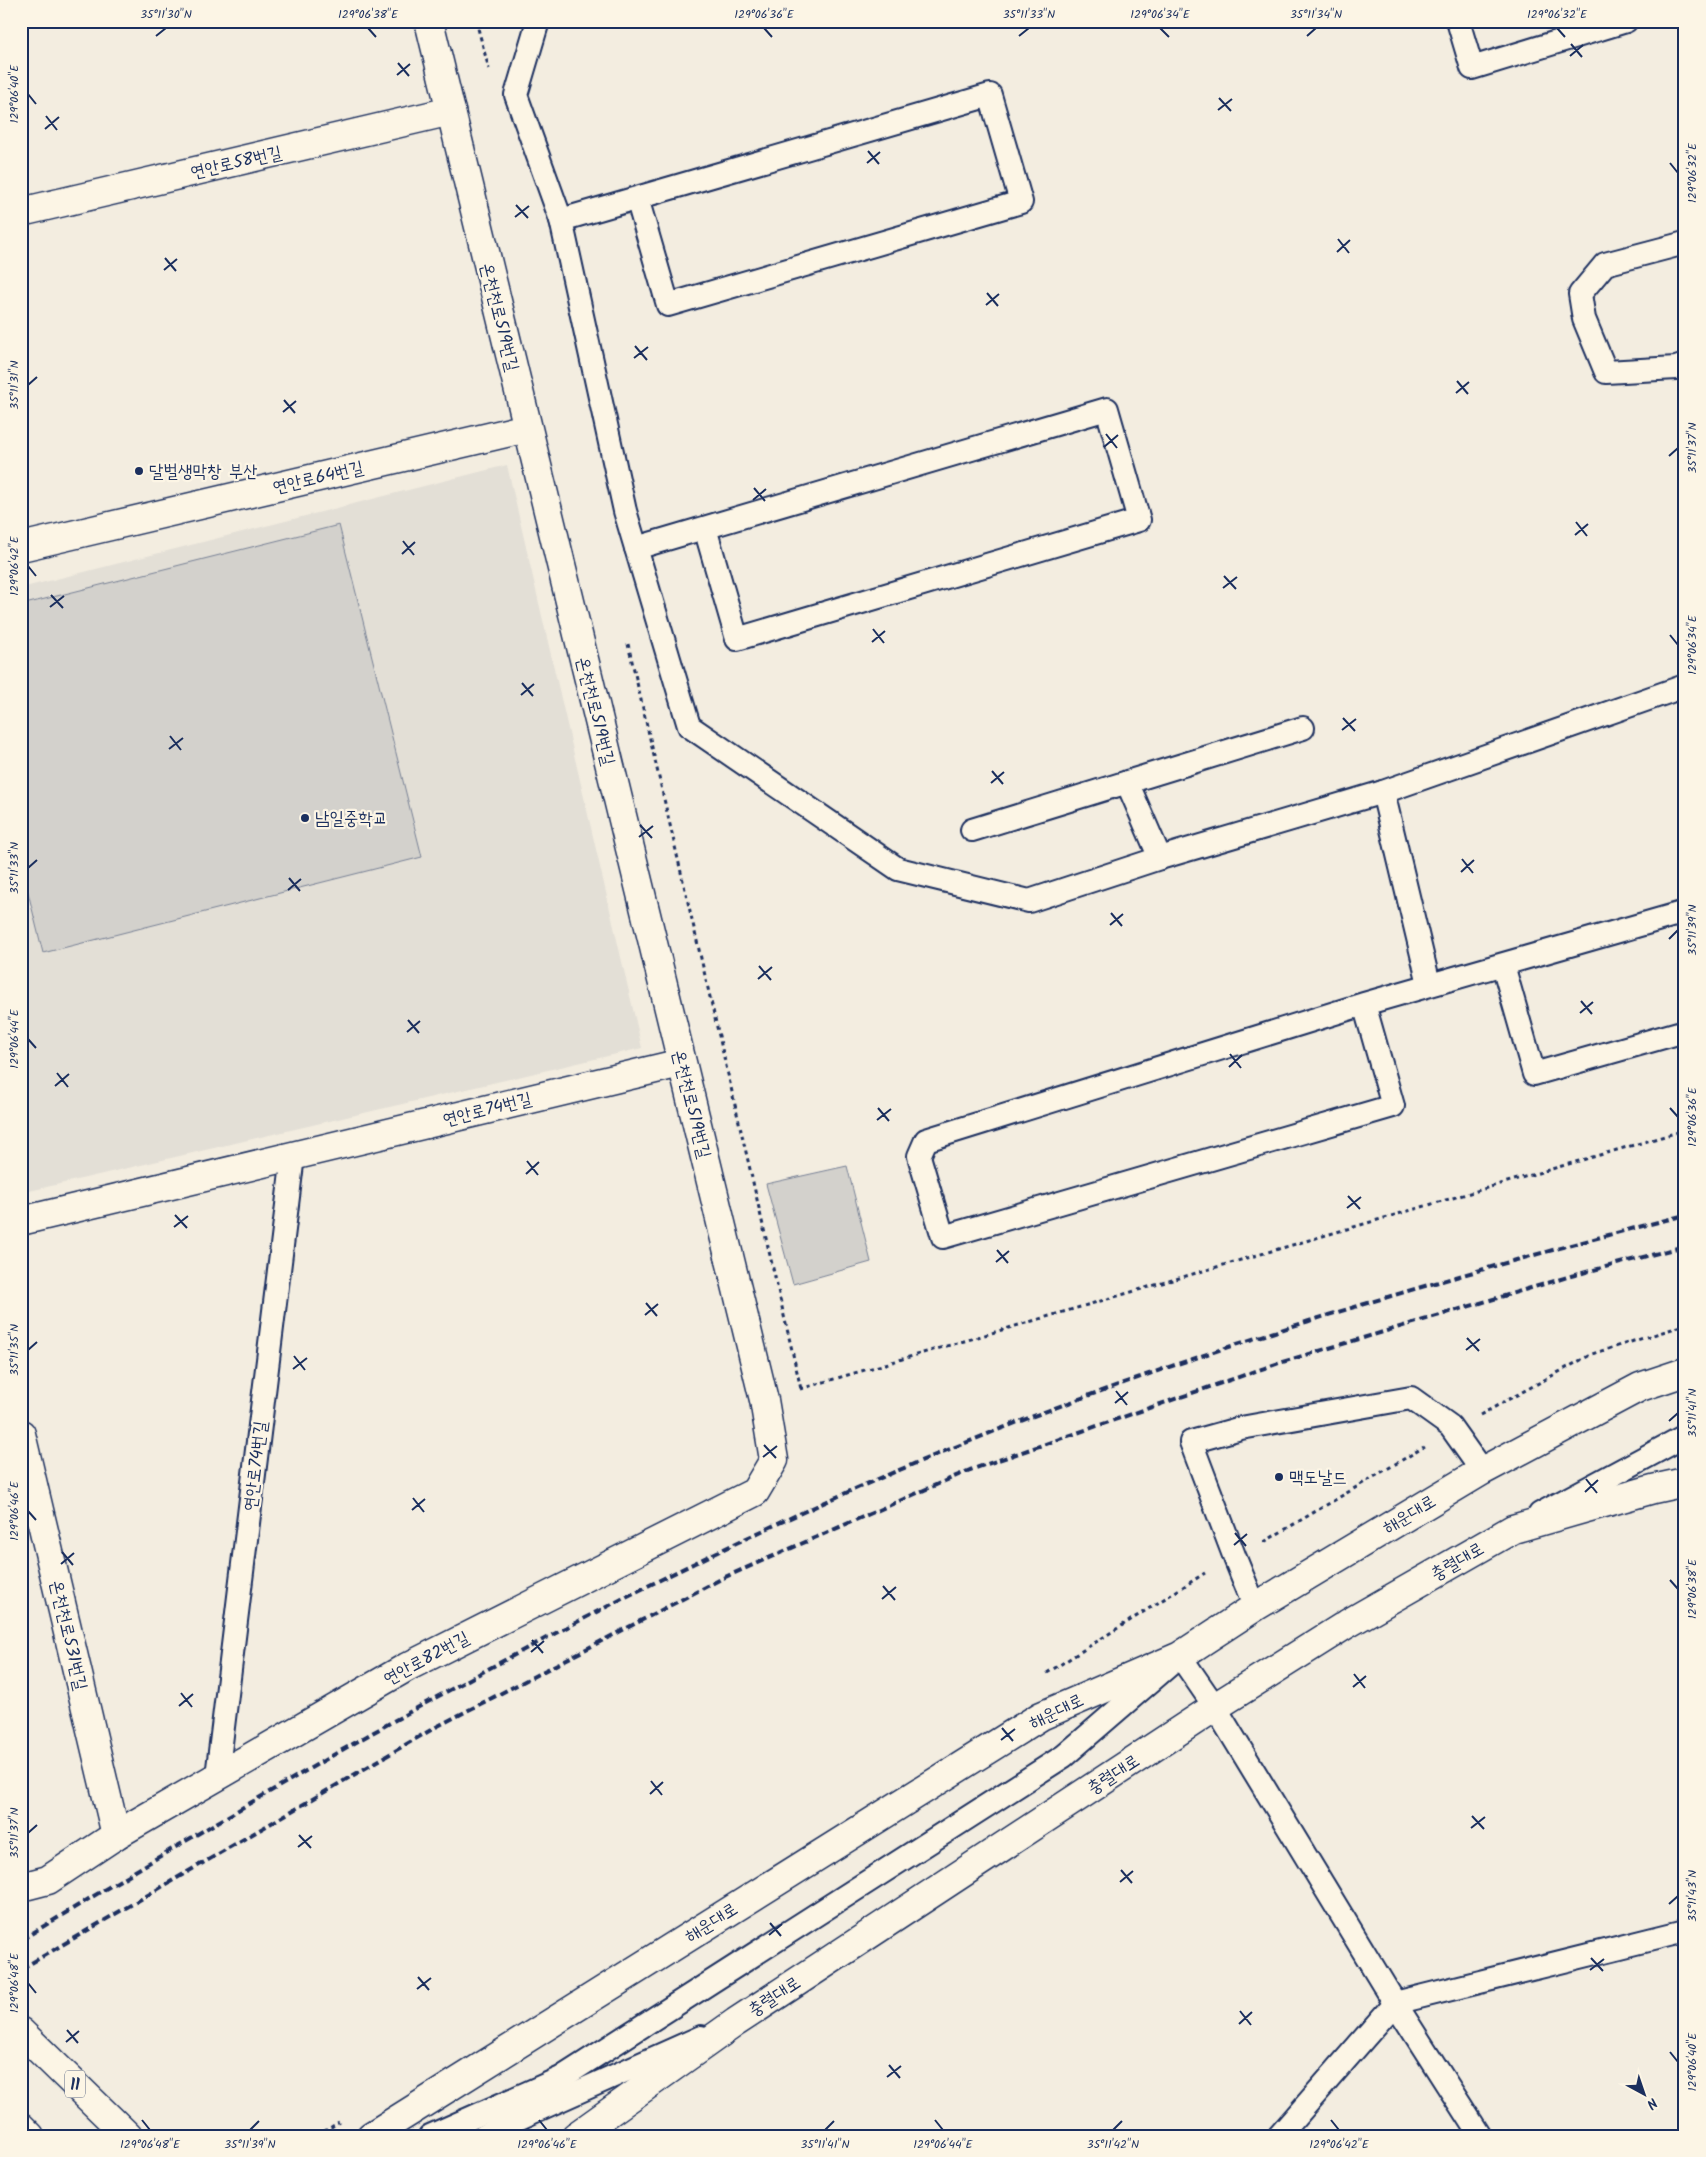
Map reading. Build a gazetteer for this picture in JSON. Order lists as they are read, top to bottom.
{
  "streets": {
    "main road": [
      "연안로58번길",
      "온천천로519번길",
      "연안로64번길",
      "연안로74번길",
      "해운대로",
      "충렬대로",
      "온천천로531번길",
      "연안로82번길",
      "11"
    ]
  },
  "crossings": [
    ["연안로58번길", "온천천로519번길"],
    ["온천천로519번길", "연안로64번길"],
    ["온천천로519번길", "연안로74번길"],
    ["온천천로519번길", "연안로82번길"],
    ["연안로74번길", "연안로82번길"],
    ["온천천로531번길", "연안로82번길"]
  ],
  "places": ["달벌생막창 부산", "남일중학교", "맥도날드"],
  "north": "bottom right",
  "coordinates": [
    "35°11'30\"N",
    "129°06'38\"E",
    "129°06'36\"E",
    "35°11'33\"N",
    "129°06'34\"E",
    "35°11'34\"N",
    "129°06'32\"E",
    "129°06'40\"E",
    "35°11'31\"N",
    "35°11'37\"N",
    "129°06'42\"E",
    "35°11'39\"N",
    "129°06'44\"E",
    "35°11'35\"N",
    "35°11'41\"N",
    "129°06'46\"E",
    "35°11'43\"N",
    "129°06'48\"E",
    "35°11'42\"N"
  ]
}
